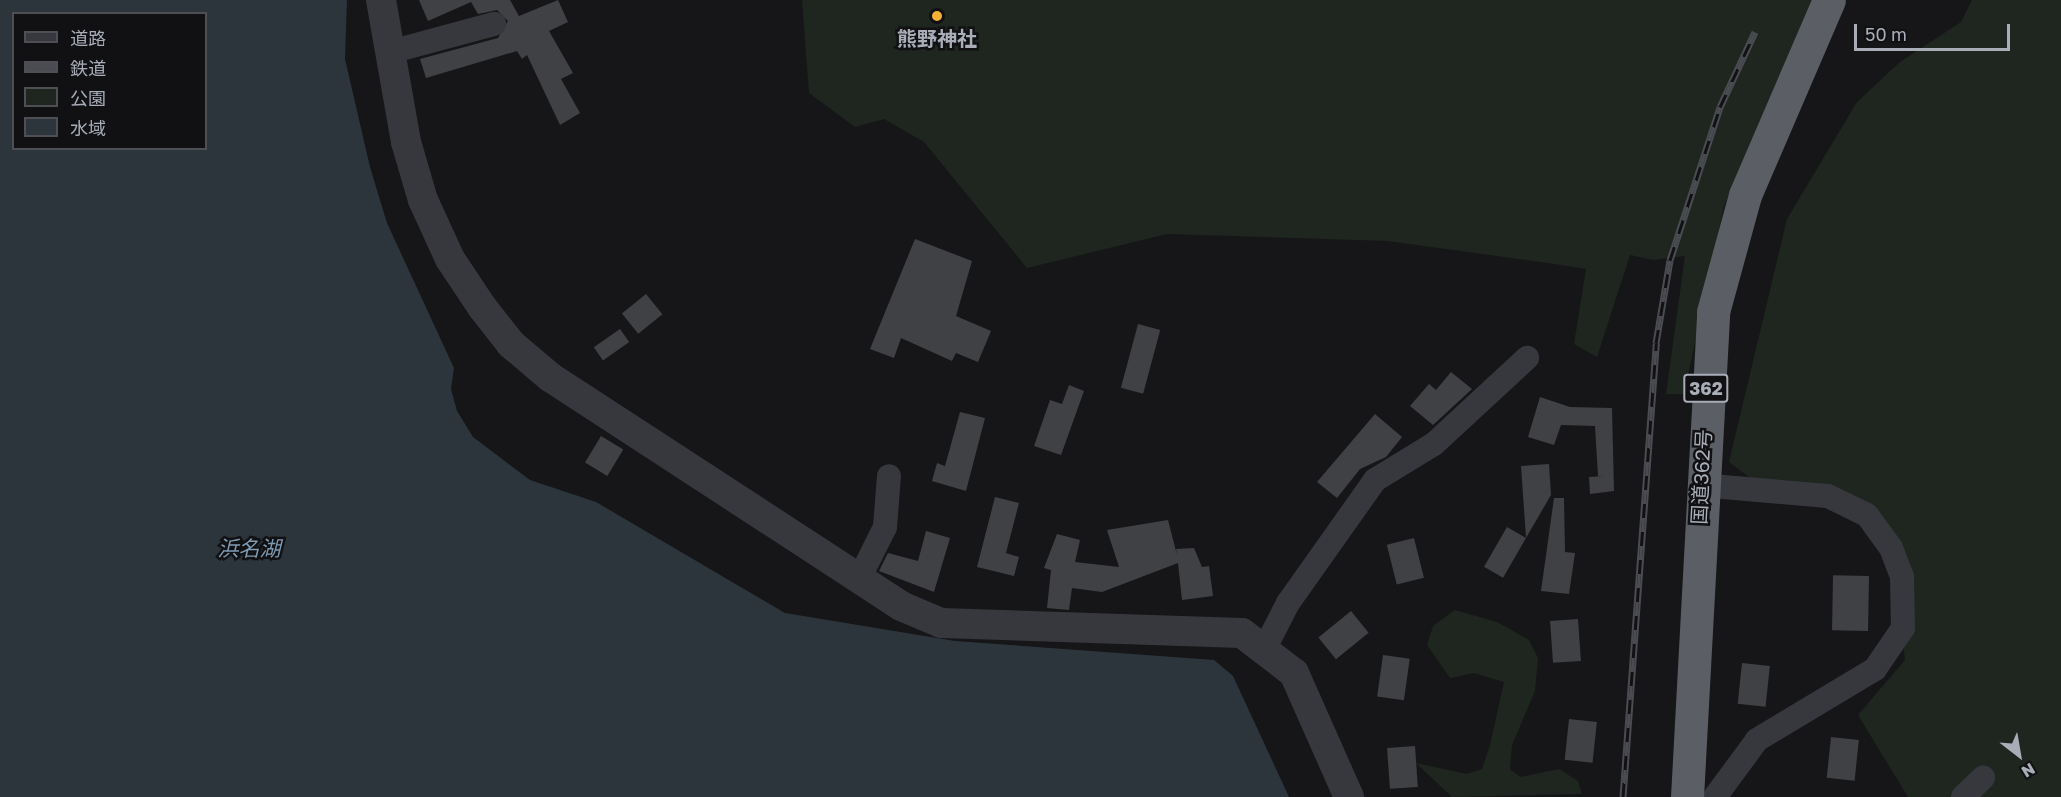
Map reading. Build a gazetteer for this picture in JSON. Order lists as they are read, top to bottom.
{
  "streets": {
    "highway": ["362", "国道362号"]
  },
  "water": ["浜名湖"],
  "places": ["熊野神社"],
  "legend": [
    "道路",
    "鉄道",
    "公園",
    "水域"
  ],
  "scale_bar": "50 m",
  "north": "bottom right"
}
